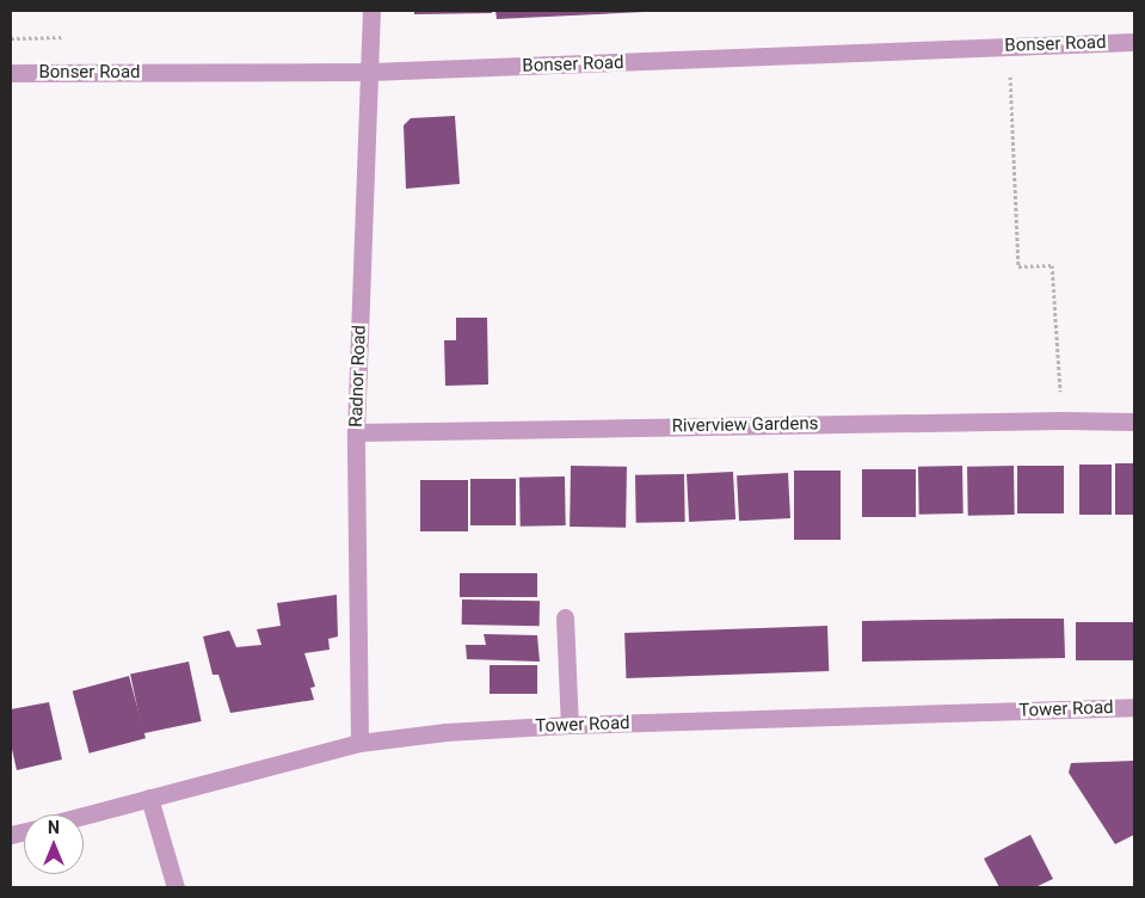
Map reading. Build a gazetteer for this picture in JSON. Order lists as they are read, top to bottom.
{
  "streets": {
    "street": [
      "Bonser Road",
      "Radnor Road",
      "Riverview Gardens",
      "Tower Road"
    ]
  },
  "crossings": [
    ["Bonser Road", "Radnor Road"],
    ["Radnor Road", "Riverview Gardens"],
    ["Radnor Road", "Tower Road"]
  ],
  "north": "top"
}
